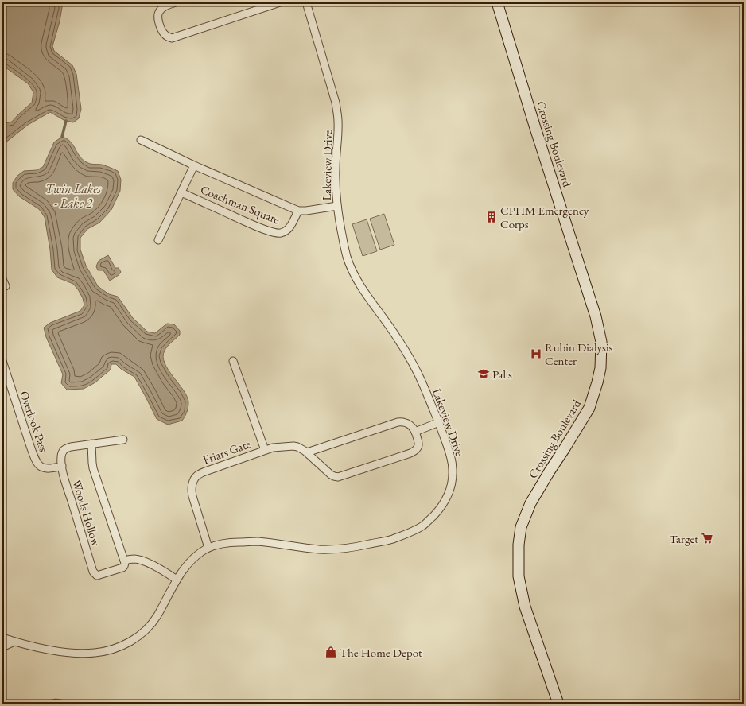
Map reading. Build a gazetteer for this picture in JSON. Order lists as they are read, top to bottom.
{
  "streets": {
    "street": [
      "Crossing Boulevard",
      "Lakeview Drive",
      "Coachman Square",
      "Overlook Pass",
      "Friars Gate",
      "Woods Hollow"
    ]
  },
  "crossings": [
    ["Lakeview Drive", "Coachman Square"],
    ["Lakeview Drive", "Friars Gate"],
    ["Overlook Pass", "Woods Hollow"]
  ],
  "water": ["Twin Lakes - Lake 2"],
  "places": {
    "building": ["CPHM Emergency Corps"],
    "hospital": ["Rubin Dialysis Center"],
    "school or university": ["Pal's"],
    "supermarket": ["Target"],
    "shop": ["The Home Depot"]
  }
}
